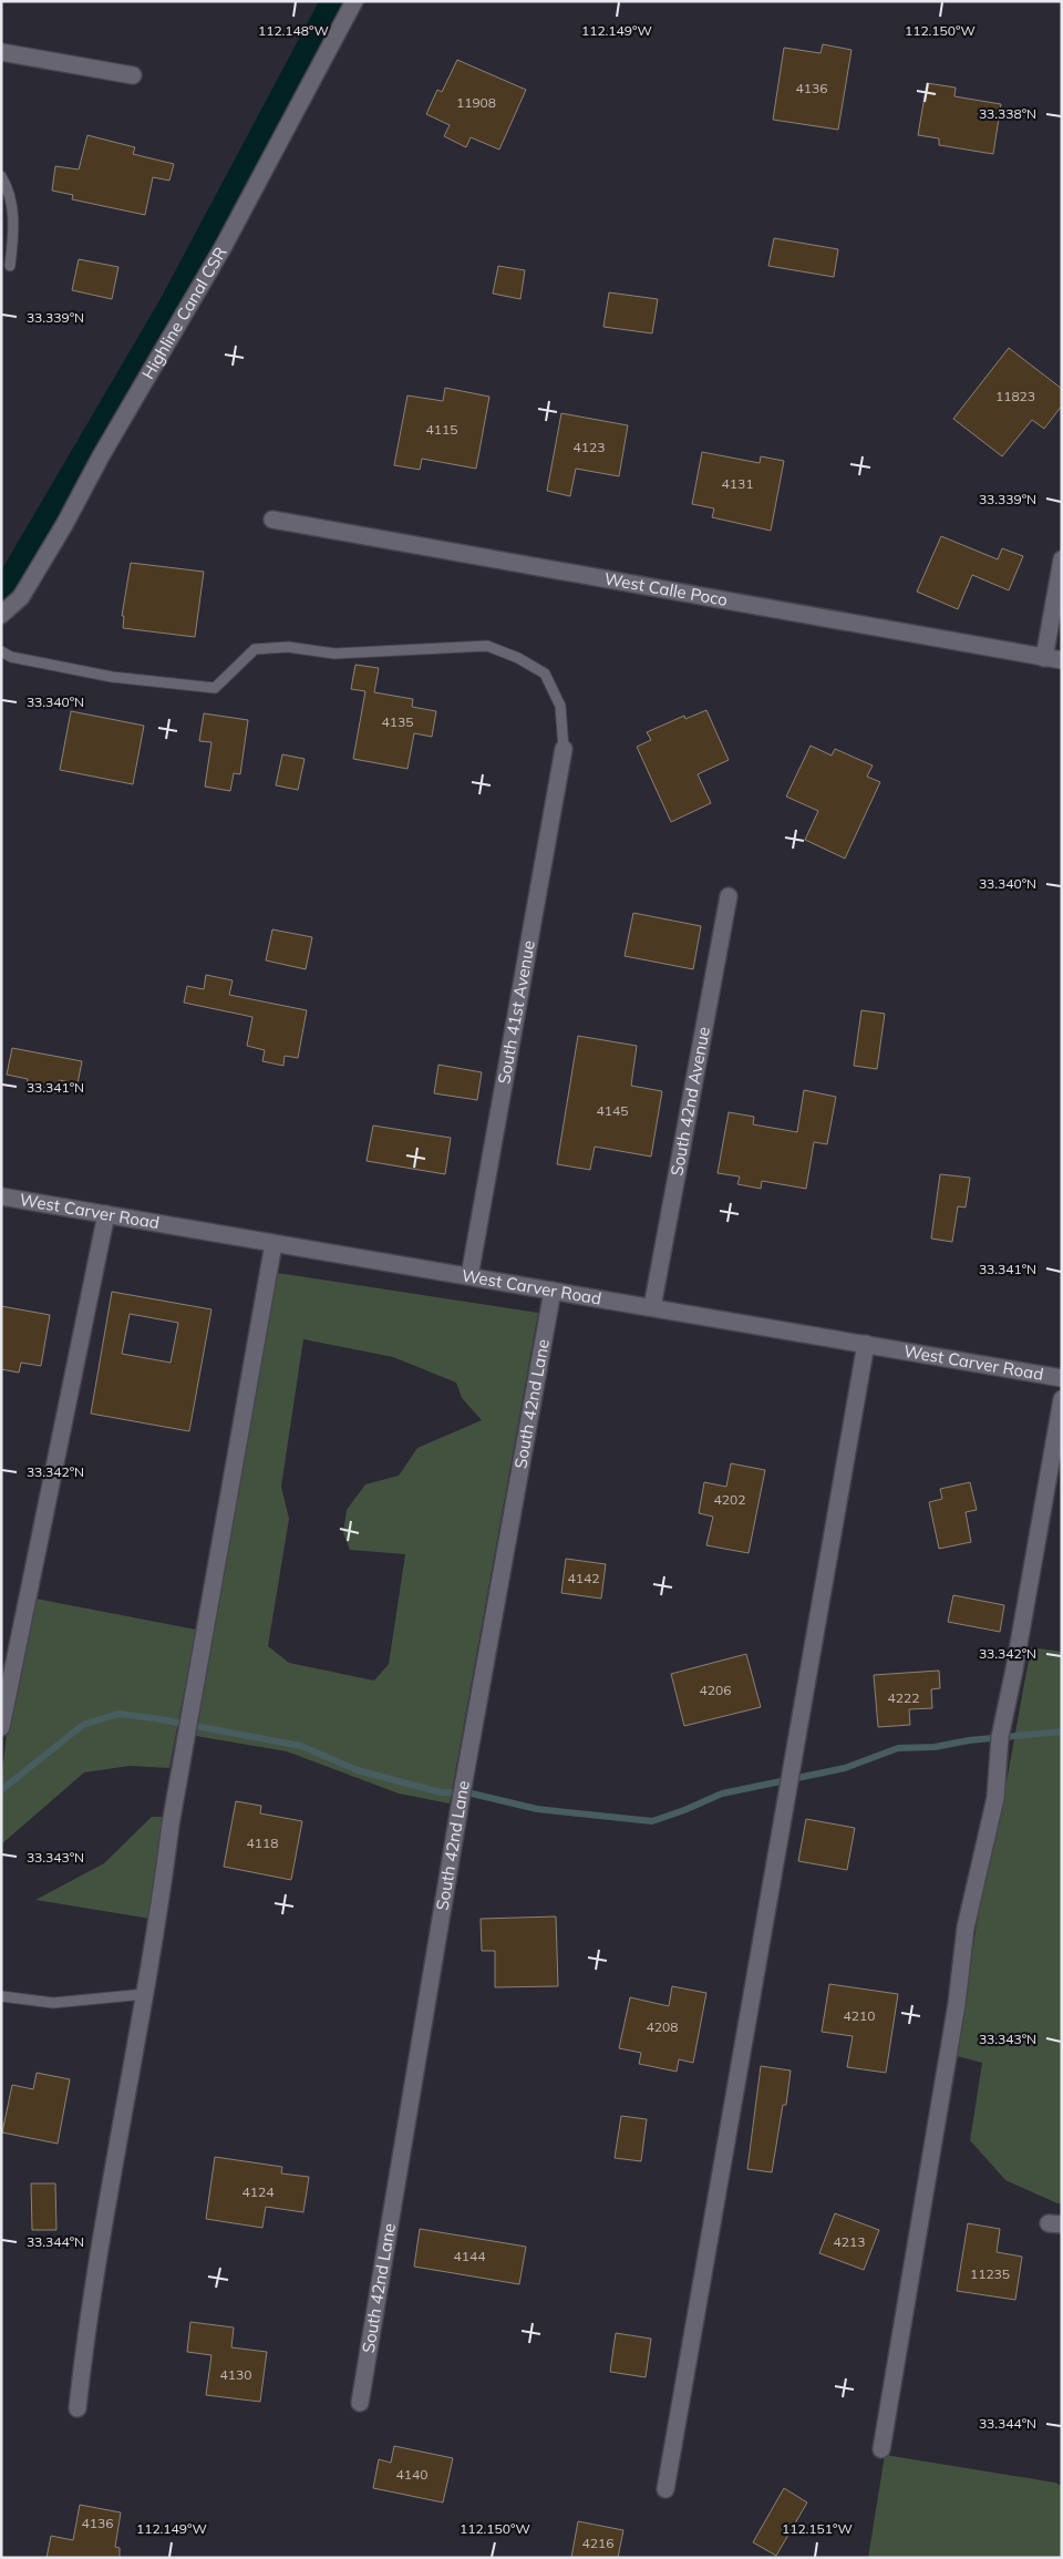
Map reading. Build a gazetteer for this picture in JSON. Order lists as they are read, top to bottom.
{
  "streets": {
    "street": [
      "Highline Canal CSR",
      "West Calle Poco",
      "South 41st Avenue",
      "South 42nd Avenue",
      "West Carver Road",
      "South 42nd Lane"
    ]
  },
  "crossings": [
    ["South 41st Avenue", "West Carver Road"],
    ["South 42nd Avenue", "West Carver Road"],
    ["West Carver Road", "South 42nd Lane"]
  ],
  "house_numbers": [
    "4136",
    "11908",
    "11823",
    "4115",
    "4123",
    "4131",
    "4135",
    "4145",
    "4202",
    "4142",
    "4206",
    "4222",
    "4118",
    "4210",
    "4208",
    "4124",
    "4213",
    "4144",
    "11235",
    "4130",
    "4140",
    "4136",
    "4216"
  ],
  "coordinates": [
    "112.148°W",
    "112.149°W",
    "112.150°W",
    "33.338°N",
    "33.339°N",
    "33.340°N",
    "33.341°N",
    "33.342°N",
    "33.343°N",
    "33.344°N",
    "112.151°W"
  ]
}
